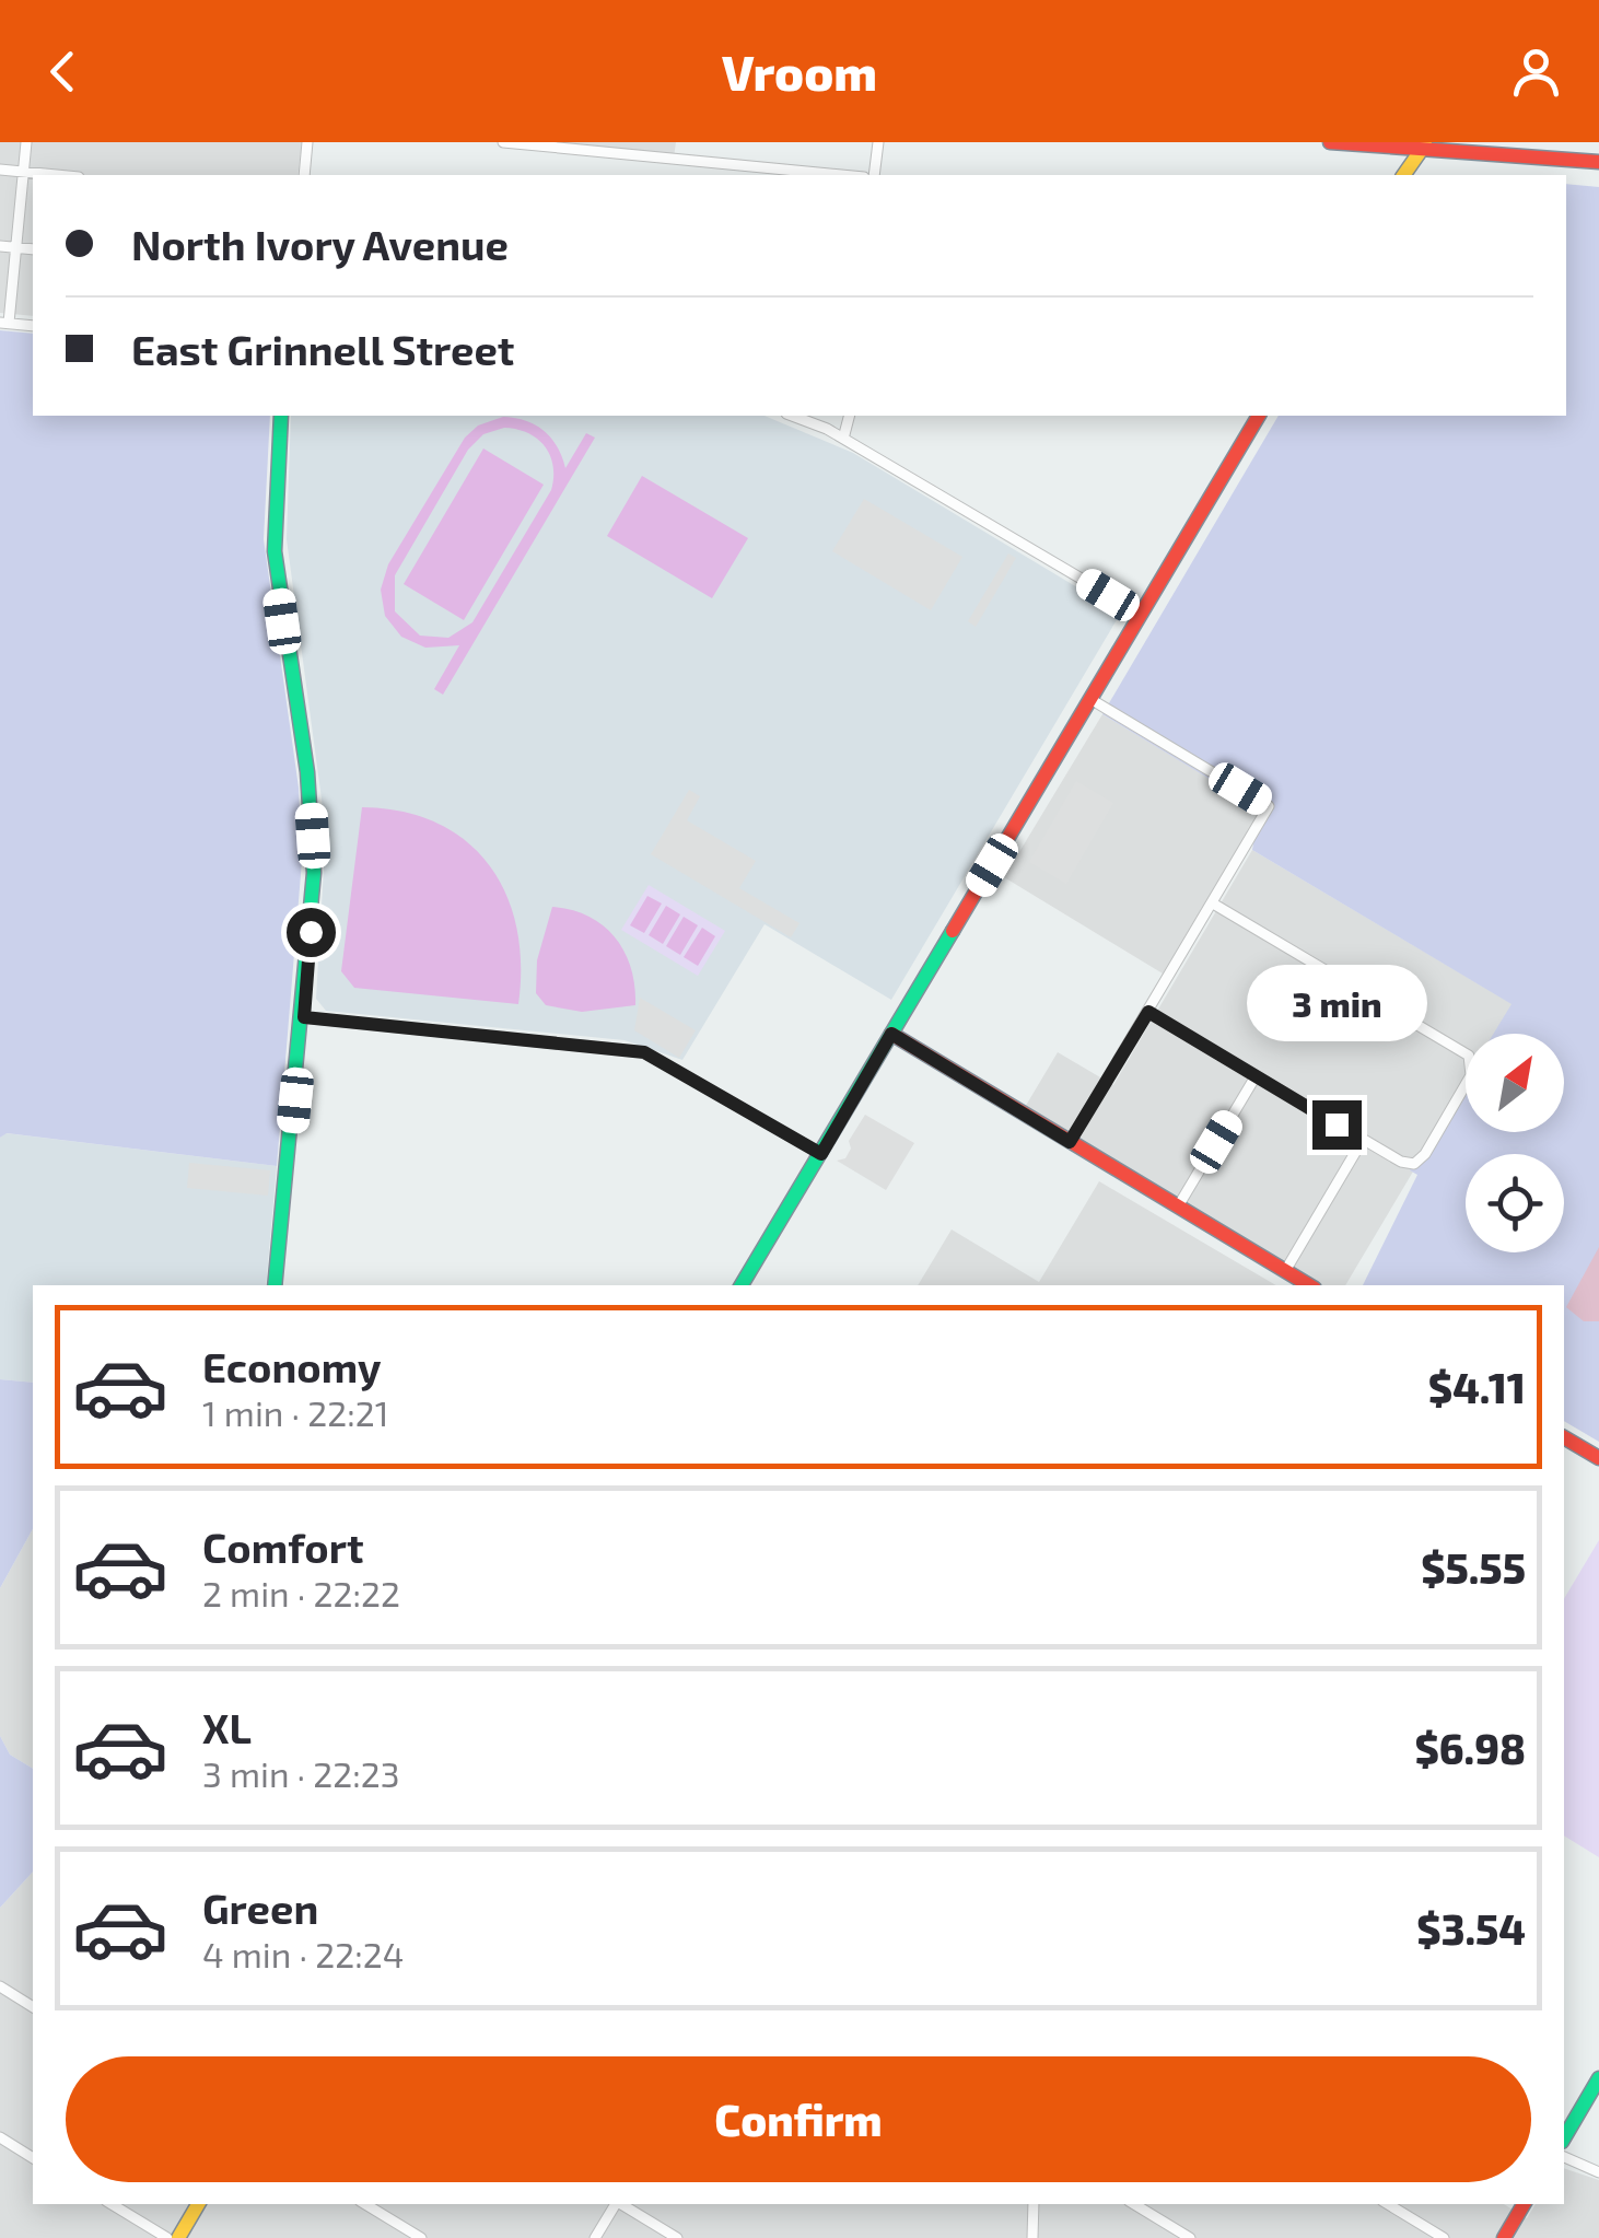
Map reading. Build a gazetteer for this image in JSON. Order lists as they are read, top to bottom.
{
  "north": "top right",
  "page": {
    "header": "Vroom",
    "banner": ["North Ivory Avenue", "East Grinnell Street"],
    "bubble": "3 min",
    "list": [
      {
        "name": "Economy",
        "note": "1 min · 22:21",
        "value": "$4.11"
      },
      {
        "name": "Comfort",
        "note": "2 min · 22:22",
        "value": "$5.55"
      },
      {
        "name": "XL",
        "note": "3 min · 22:23",
        "value": "$6.98"
      },
      {
        "name": "Green",
        "note": "4 min · 22:24",
        "value": "$3.54"
      }
    ],
    "buttons": "Confirm"
  }
}
